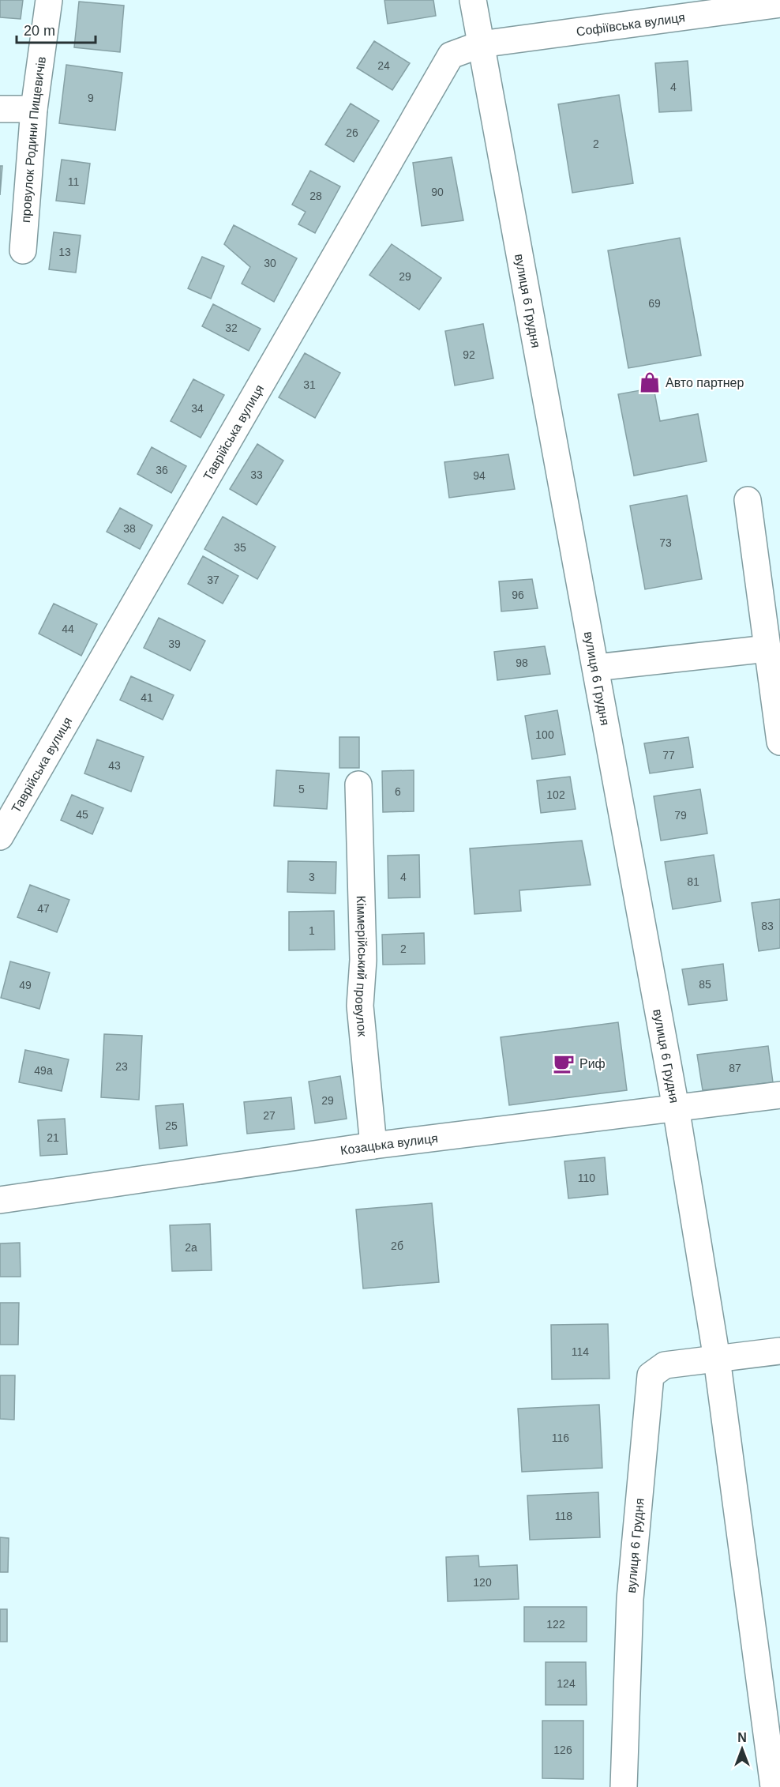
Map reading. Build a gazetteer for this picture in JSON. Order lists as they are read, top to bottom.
{
  "streets": {
    "street": [
      "Софіївська вулиця",
      "провулок Родини Пищевичів",
      "вулиця 6 Грудня",
      "Таврійська вулиця",
      "Кіммерійський провулок",
      "Козацька вулиця"
    ]
  },
  "crossings": [
    ["Софіївська вулиця", "вулиця 6 Грудня"],
    ["Софіївська вулиця", "Таврійська вулиця"],
    ["вулиця 6 Грудня", "Таврійська вулиця"],
    ["вулиця 6 Грудня", "Козацька вулиця"],
    ["Кіммерійський провулок", "Козацька вулиця"]
  ],
  "places": {
    "shop": ["Авто партнер"],
    "cafe": ["Риф"]
  },
  "house_numbers": [
    "24",
    "4",
    "9",
    "26",
    "2",
    "11",
    "90",
    "28",
    "13",
    "30",
    "29",
    "69",
    "32",
    "92",
    "31",
    "34",
    "36",
    "33",
    "94",
    "38",
    "73",
    "35",
    "37",
    "96",
    "44",
    "39",
    "98",
    "41",
    "100",
    "77",
    "43",
    "5",
    "6",
    "102",
    "45",
    "79",
    "3",
    "4",
    "81",
    "47",
    "83",
    "1",
    "2",
    "85",
    "49",
    "23",
    "87",
    "49а",
    "29",
    "27",
    "25",
    "21",
    "110",
    "2б",
    "2а",
    "114",
    "116",
    "118",
    "120",
    "122",
    "124",
    "126"
  ],
  "scale_bar": "20 m",
  "north": "top"
}
